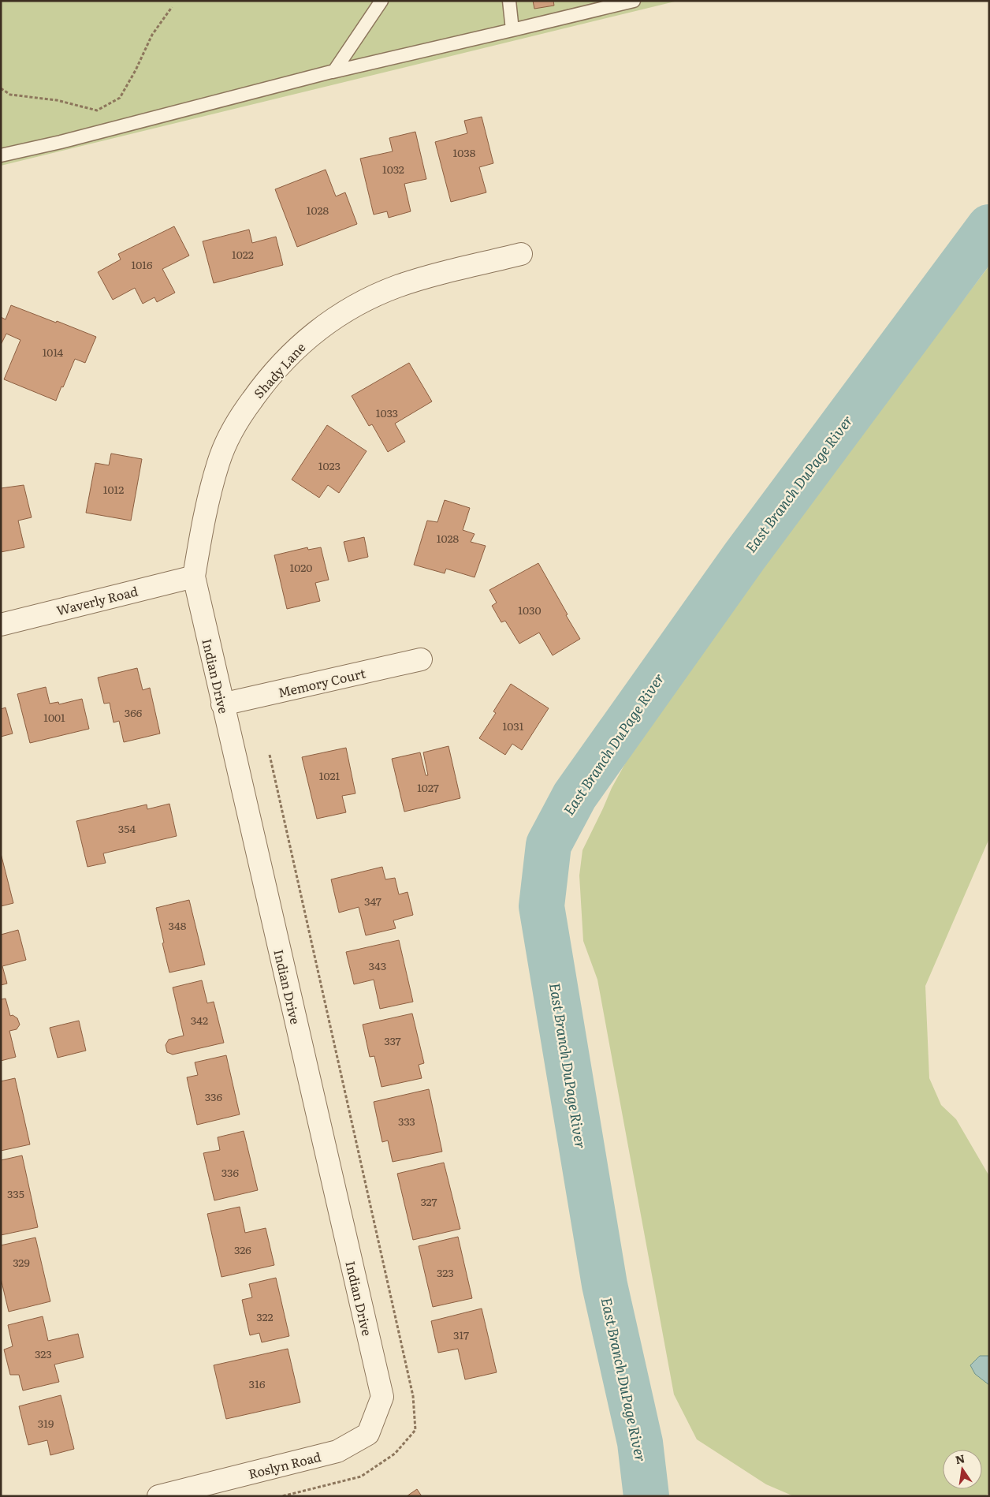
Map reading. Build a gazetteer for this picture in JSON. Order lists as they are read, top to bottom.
{
  "streets": {
    "street": [
      "Shady Lane",
      "Waverly Road",
      "Indian Drive",
      "Memory Court",
      "Roslyn Road"
    ]
  },
  "crossings": [
    ["Shady Lane", "Waverly Road"],
    ["Shady Lane", "Indian Drive"],
    ["Waverly Road", "Indian Drive"],
    ["Indian Drive", "Memory Court"],
    ["Indian Drive", "Roslyn Road"]
  ],
  "water": ["East Branch DuPage River"],
  "house_numbers": [
    "1038",
    "1032",
    "1028",
    "1022",
    "1016",
    "1014",
    "1033",
    "1023",
    "1012",
    "1028",
    "1020",
    "1030",
    "366",
    "1001",
    "1031",
    "1021",
    "1027",
    "354",
    "347",
    "348",
    "343",
    "342",
    "337",
    "336",
    "333",
    "336",
    "335",
    "327",
    "326",
    "329",
    "323",
    "322",
    "317",
    "323",
    "316",
    "319"
  ],
  "north": "top"
}
